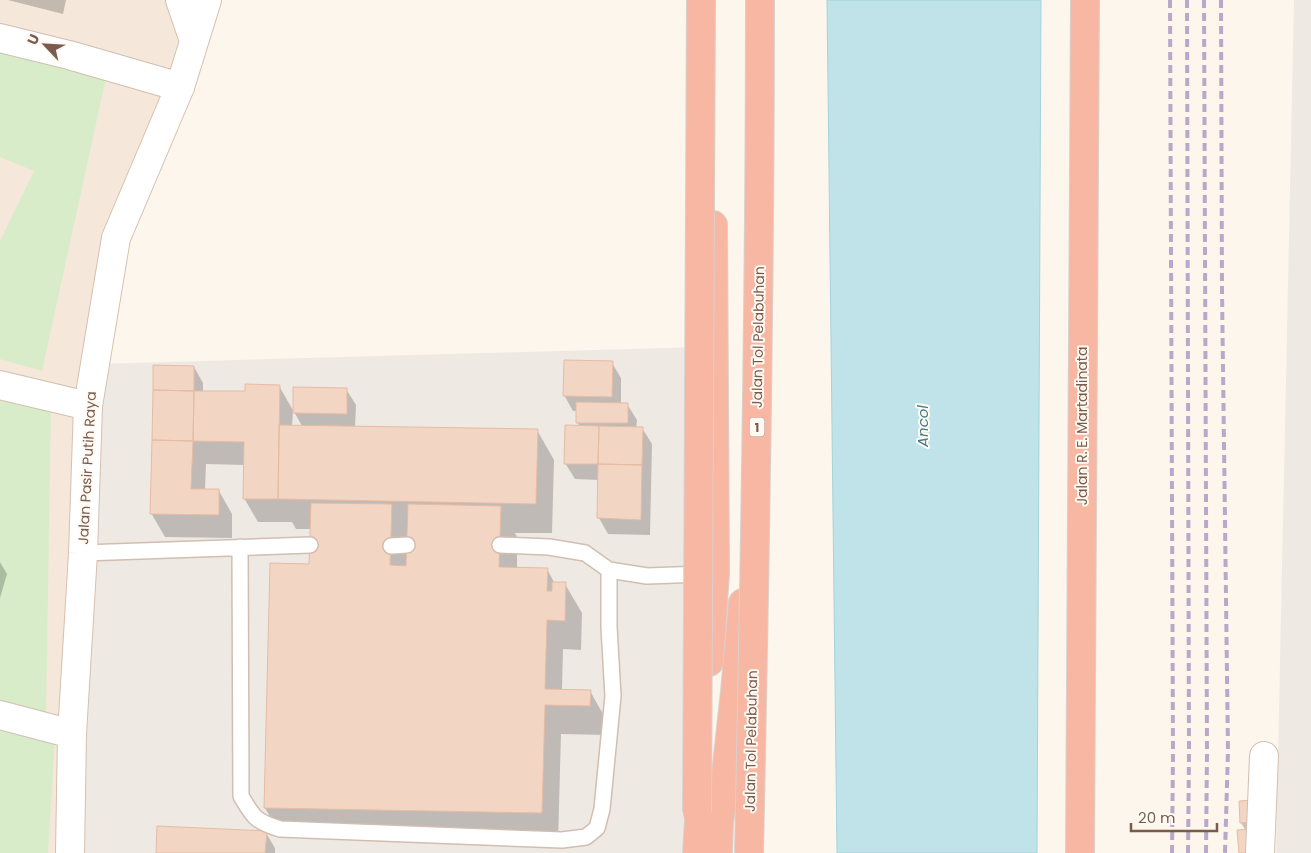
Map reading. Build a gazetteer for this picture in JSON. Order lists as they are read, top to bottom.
{
  "streets": {
    "highway": ["Jalan Tol Pelabuhan", "Jalan R. E. Martadinata", "1"],
    "street": ["Jalan Pasir Putih Raya"]
  },
  "water": ["Ancol"],
  "scale_bar": "20 m",
  "north": "top left"
}
